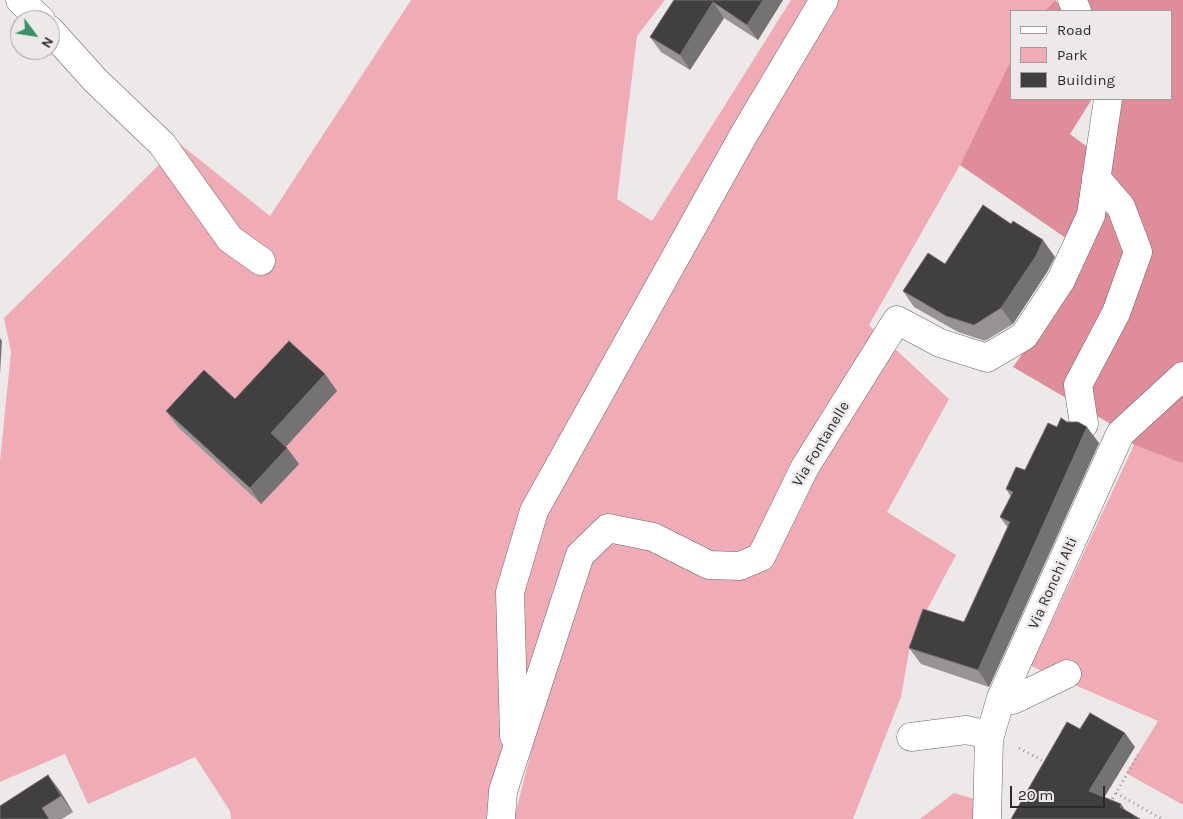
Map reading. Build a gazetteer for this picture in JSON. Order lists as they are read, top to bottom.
{
  "streets": {
    "street": ["Via Fontanelle", "Via Ronchi Alti"]
  },
  "legend": ["Road", "Park", "Building"],
  "scale_bar": "20 m",
  "north": "bottom right"
}
